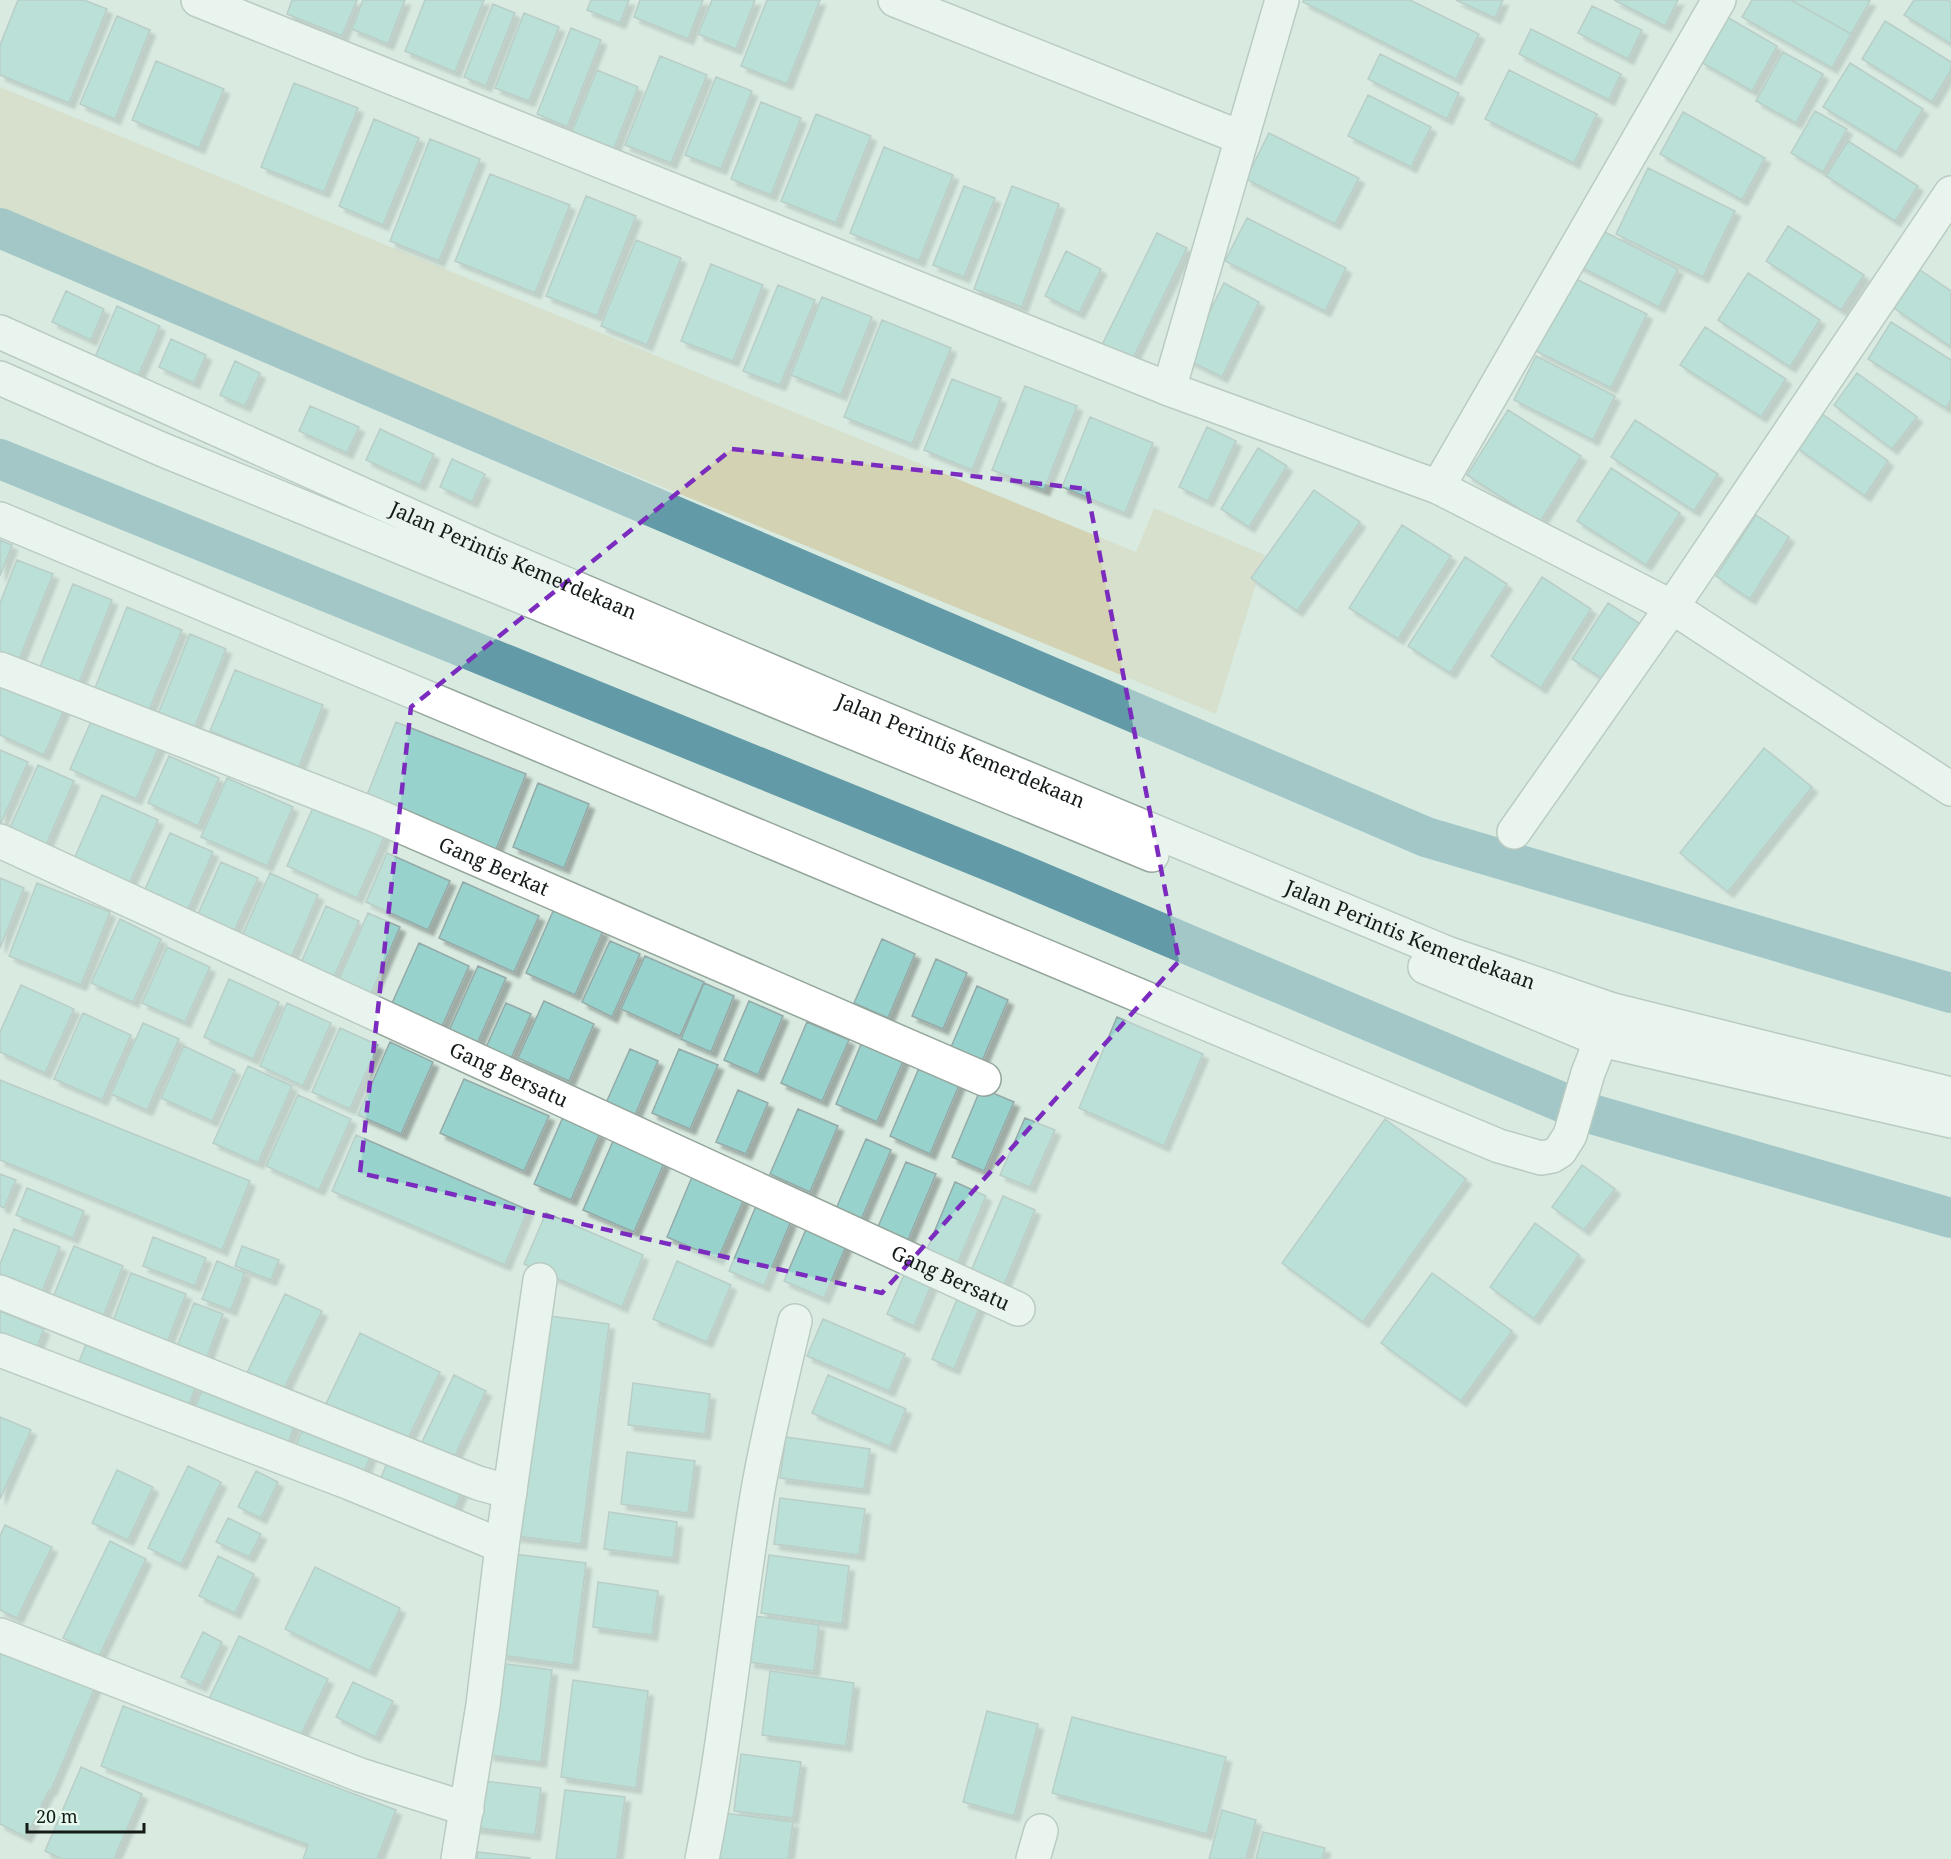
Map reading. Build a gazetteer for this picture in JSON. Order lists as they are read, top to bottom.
{
  "streets": {
    "main road": ["Jalan Perintis Kemerdekaan", "Gang Berkat", "Gang Bersatu"]
  },
  "scale_bar": "20 m"
}
